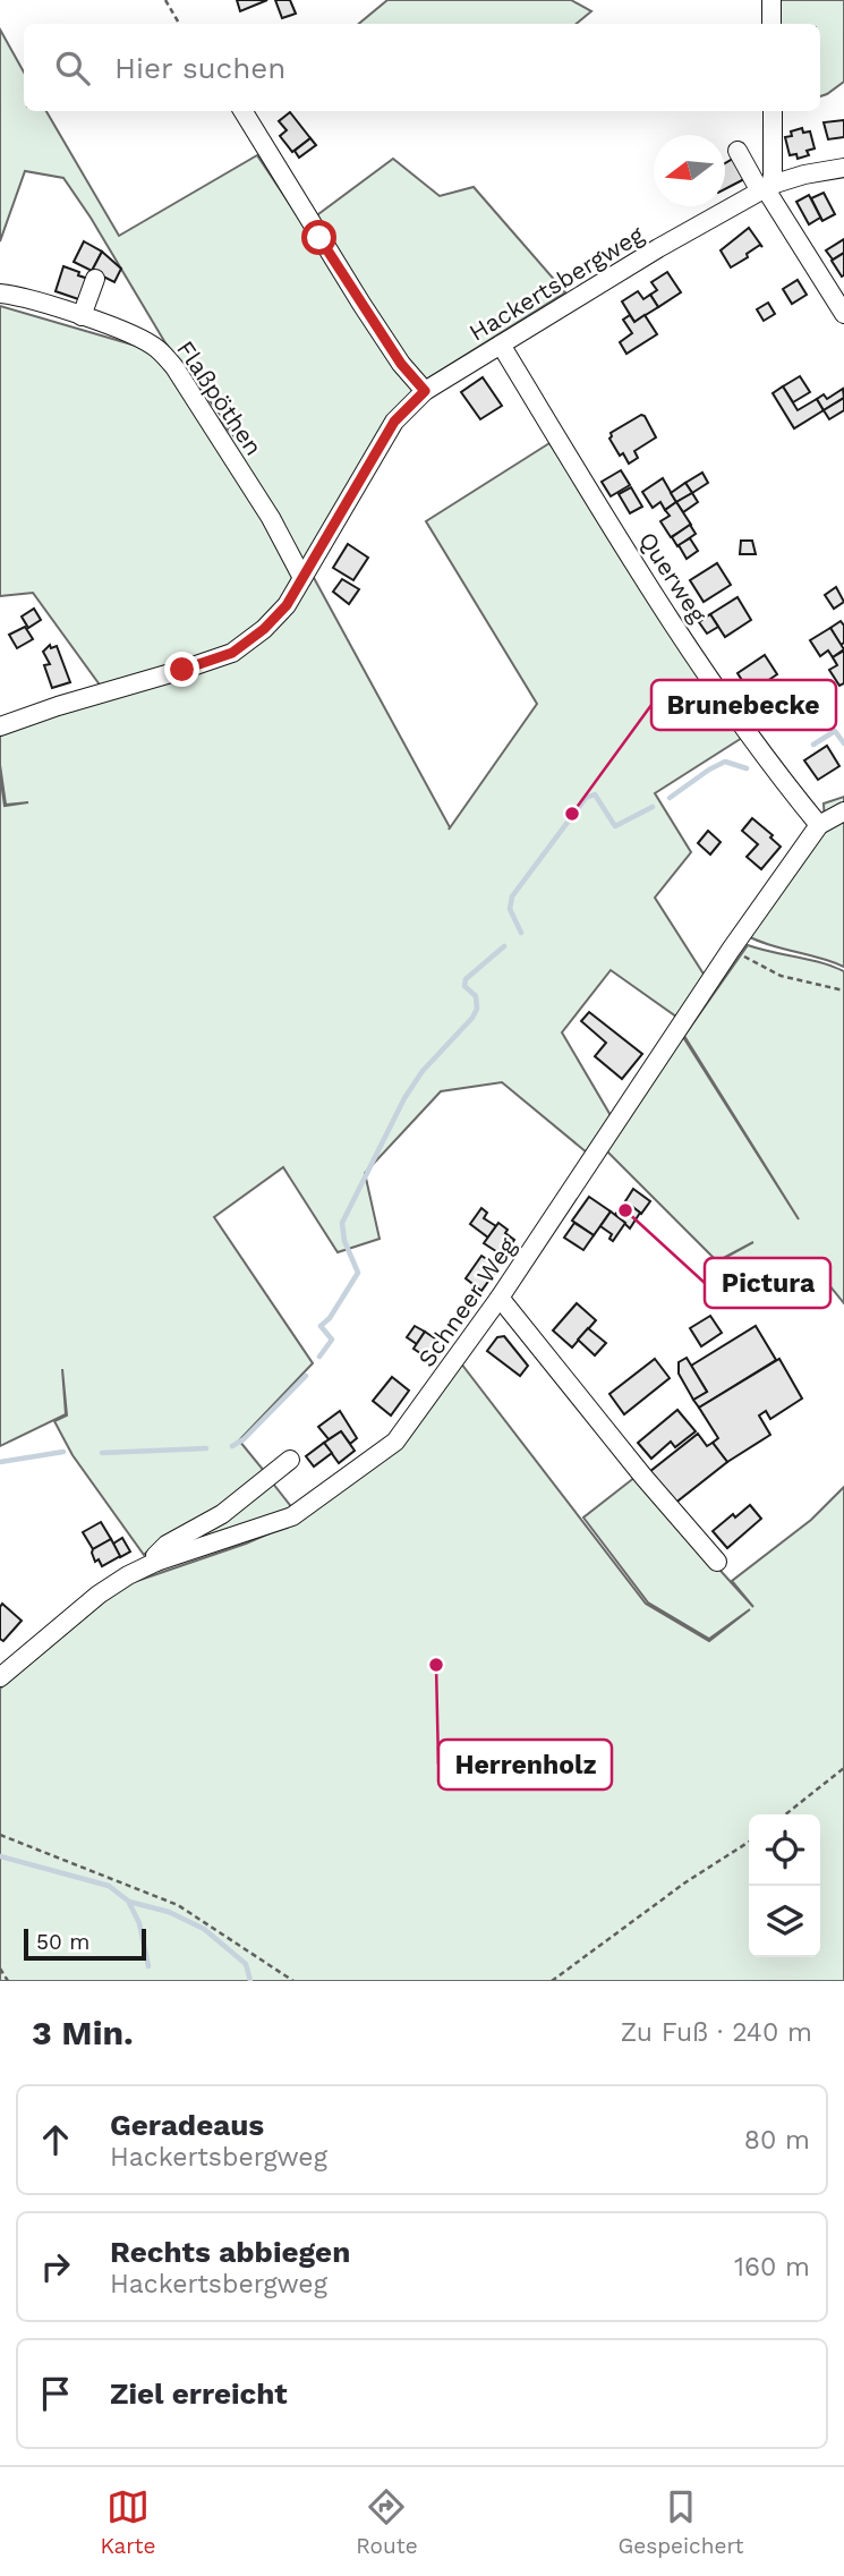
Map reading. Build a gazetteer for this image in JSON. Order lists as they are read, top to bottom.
{
  "streets": {
    "street": [
      "Hackertsbergweg",
      "Flaßpöthen",
      "Querweg",
      "Schneer Weg"
    ]
  },
  "crossings": [
    ["Hackertsbergweg", "Flaßpöthen"],
    ["Hackertsbergweg", "Querweg"],
    ["Querweg", "Schneer Weg"]
  ],
  "places": ["Brunebecke", "Pictura", "Herrenholz"],
  "scale_bar": "50 m",
  "north": "left",
  "page": {
    "search": "Hier suchen",
    "scale": "50 m",
    "heading": ["3 Min.", "Zu Fuß · 240 m"],
    "list": [
      ["Geradeaus", "Hackertsbergweg", "80 m"],
      ["Rechts abbiegen", "Hackertsbergweg", "160 m"],
      "Ziel erreicht"
    ],
    "nav": ["Karte", "Route", "Gespeichert"]
  }
}
